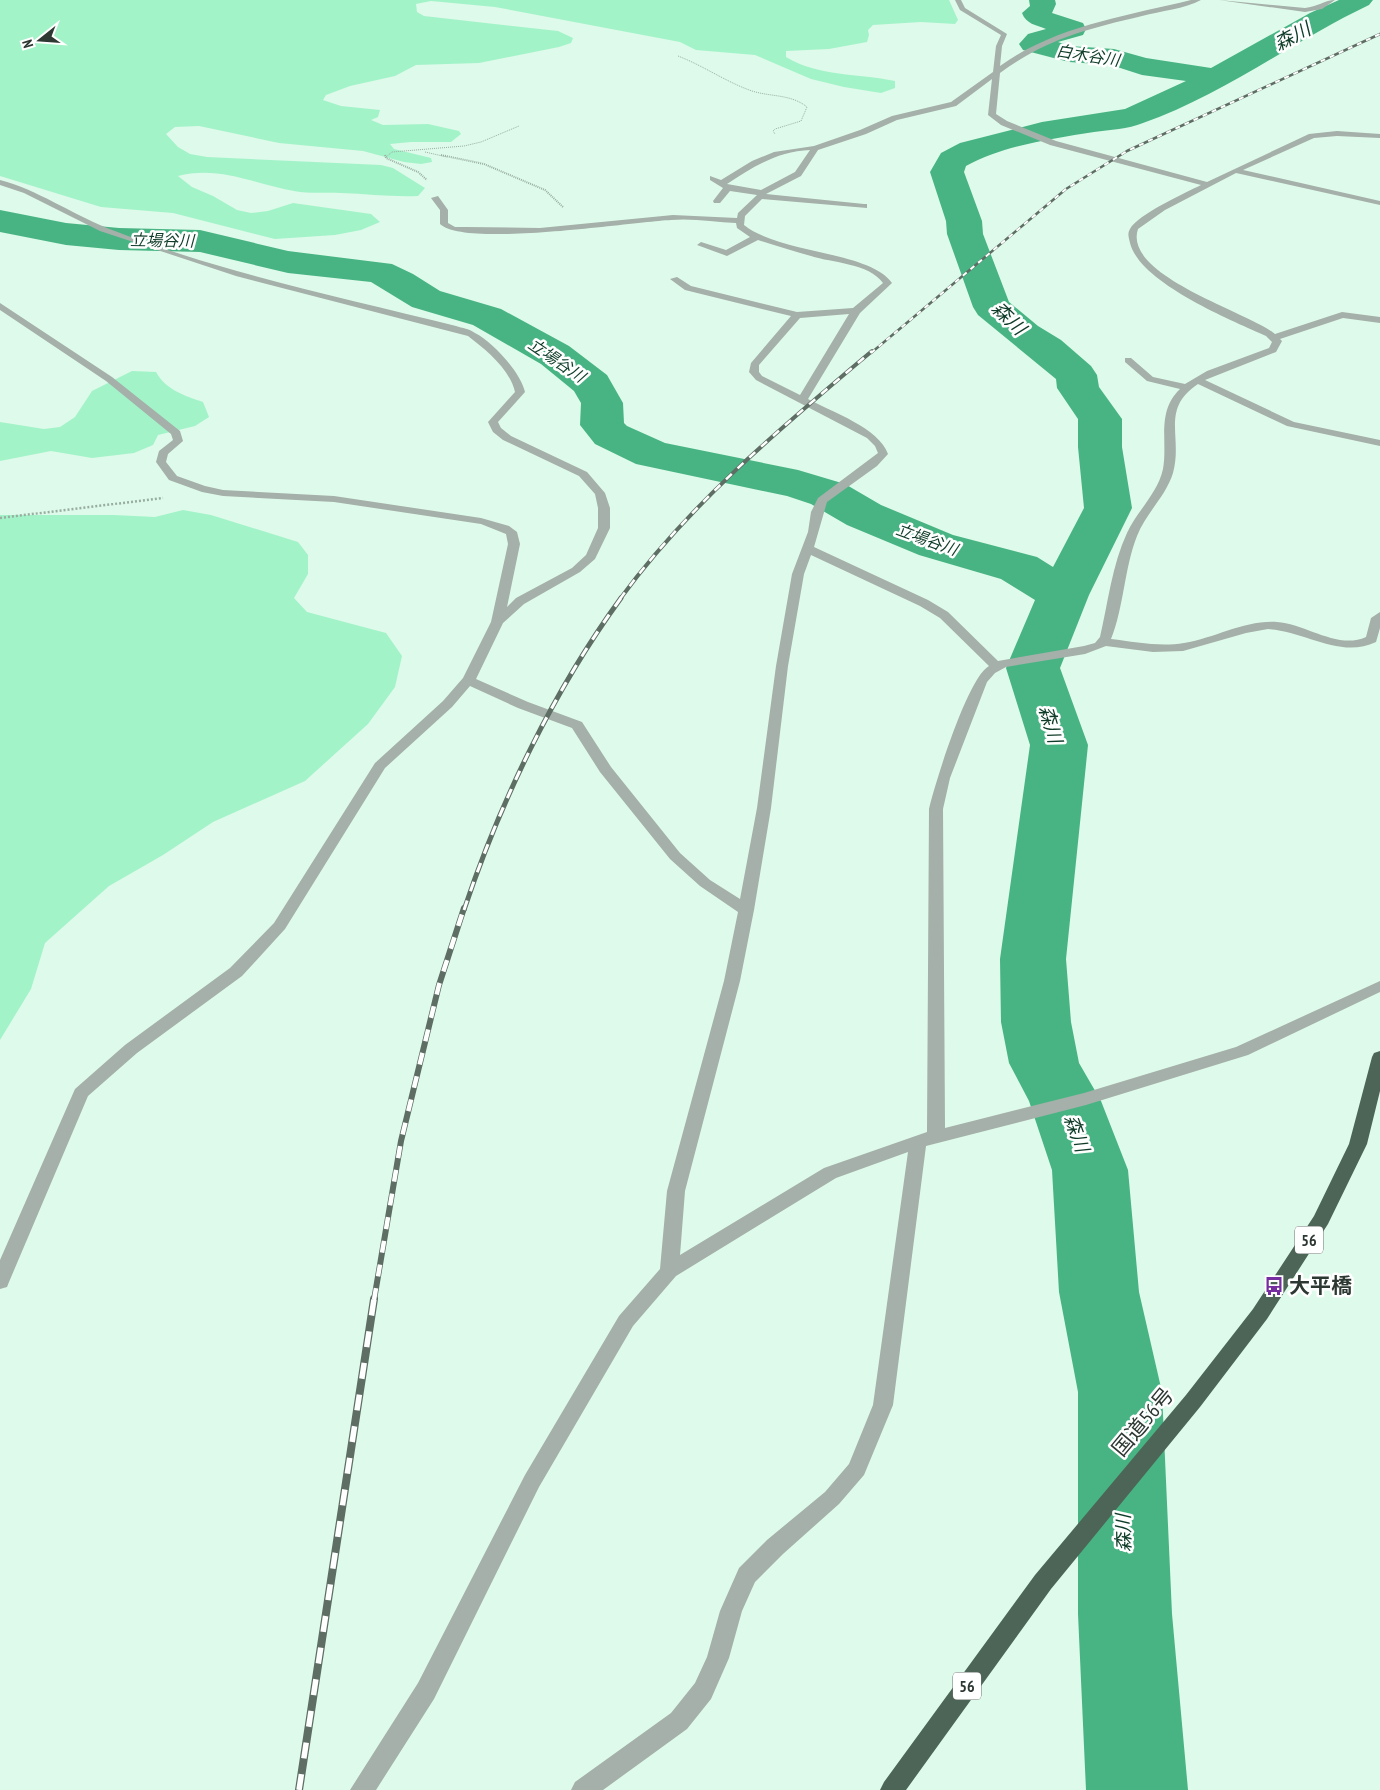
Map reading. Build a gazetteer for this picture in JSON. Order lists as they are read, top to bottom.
{
  "streets": {
    "highway": ["56", "国道56号"]
  },
  "water": ["森川", "白木谷川", "立場谷川"],
  "places": {
    "bus stop": ["大平橋"]
  },
  "north": "left"
}
